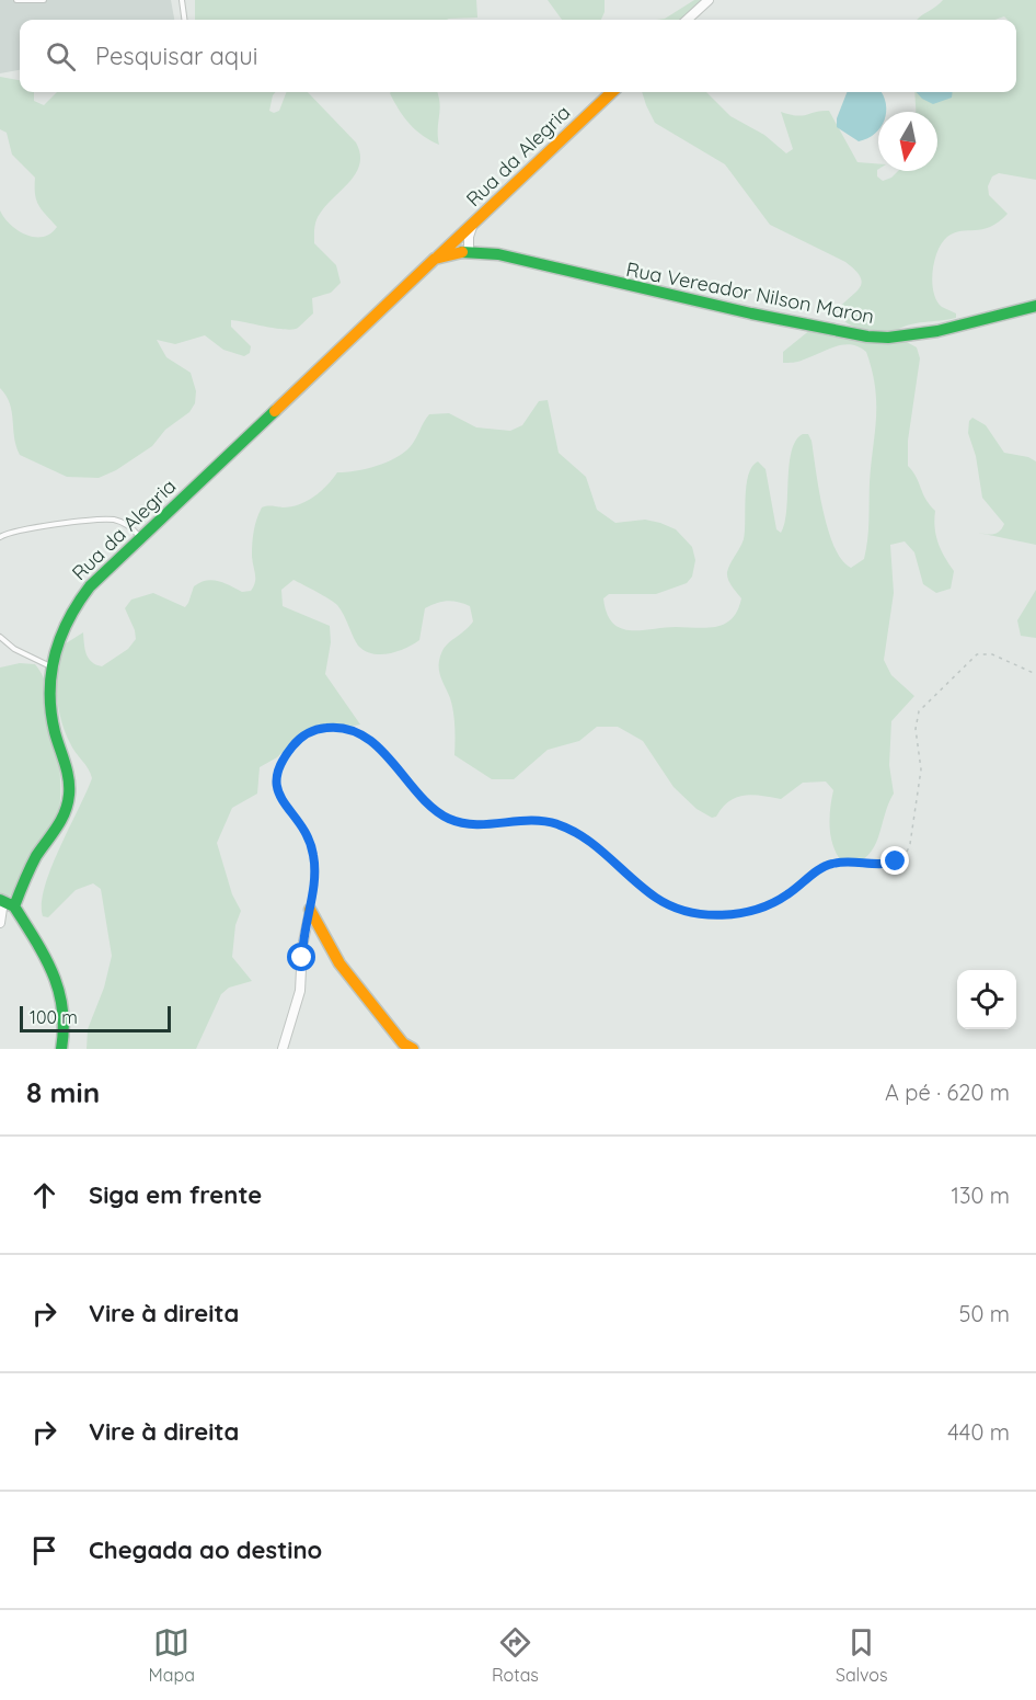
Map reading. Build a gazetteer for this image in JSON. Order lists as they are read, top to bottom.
{
  "streets": {
    "main road": ["Rua da Alegria", "Rua Vereador Nilson Maron"]
  },
  "crossings": [
    ["Rua da Alegria", "Rua Vereador Nilson Maron"]
  ],
  "scale_bar": "100 m",
  "north": "bottom",
  "page": {
    "search": "Pesquisar aqui",
    "scale": "100 m",
    "heading": ["8 min", "A pé · 620 m"],
    "list": [
      ["Siga em frente", "130 m"],
      ["Vire à direita", "50 m"],
      ["Vire à direita", "440 m"],
      "Chegada ao destino"
    ],
    "nav": ["Mapa", "Rotas", "Salvos"]
  }
}
